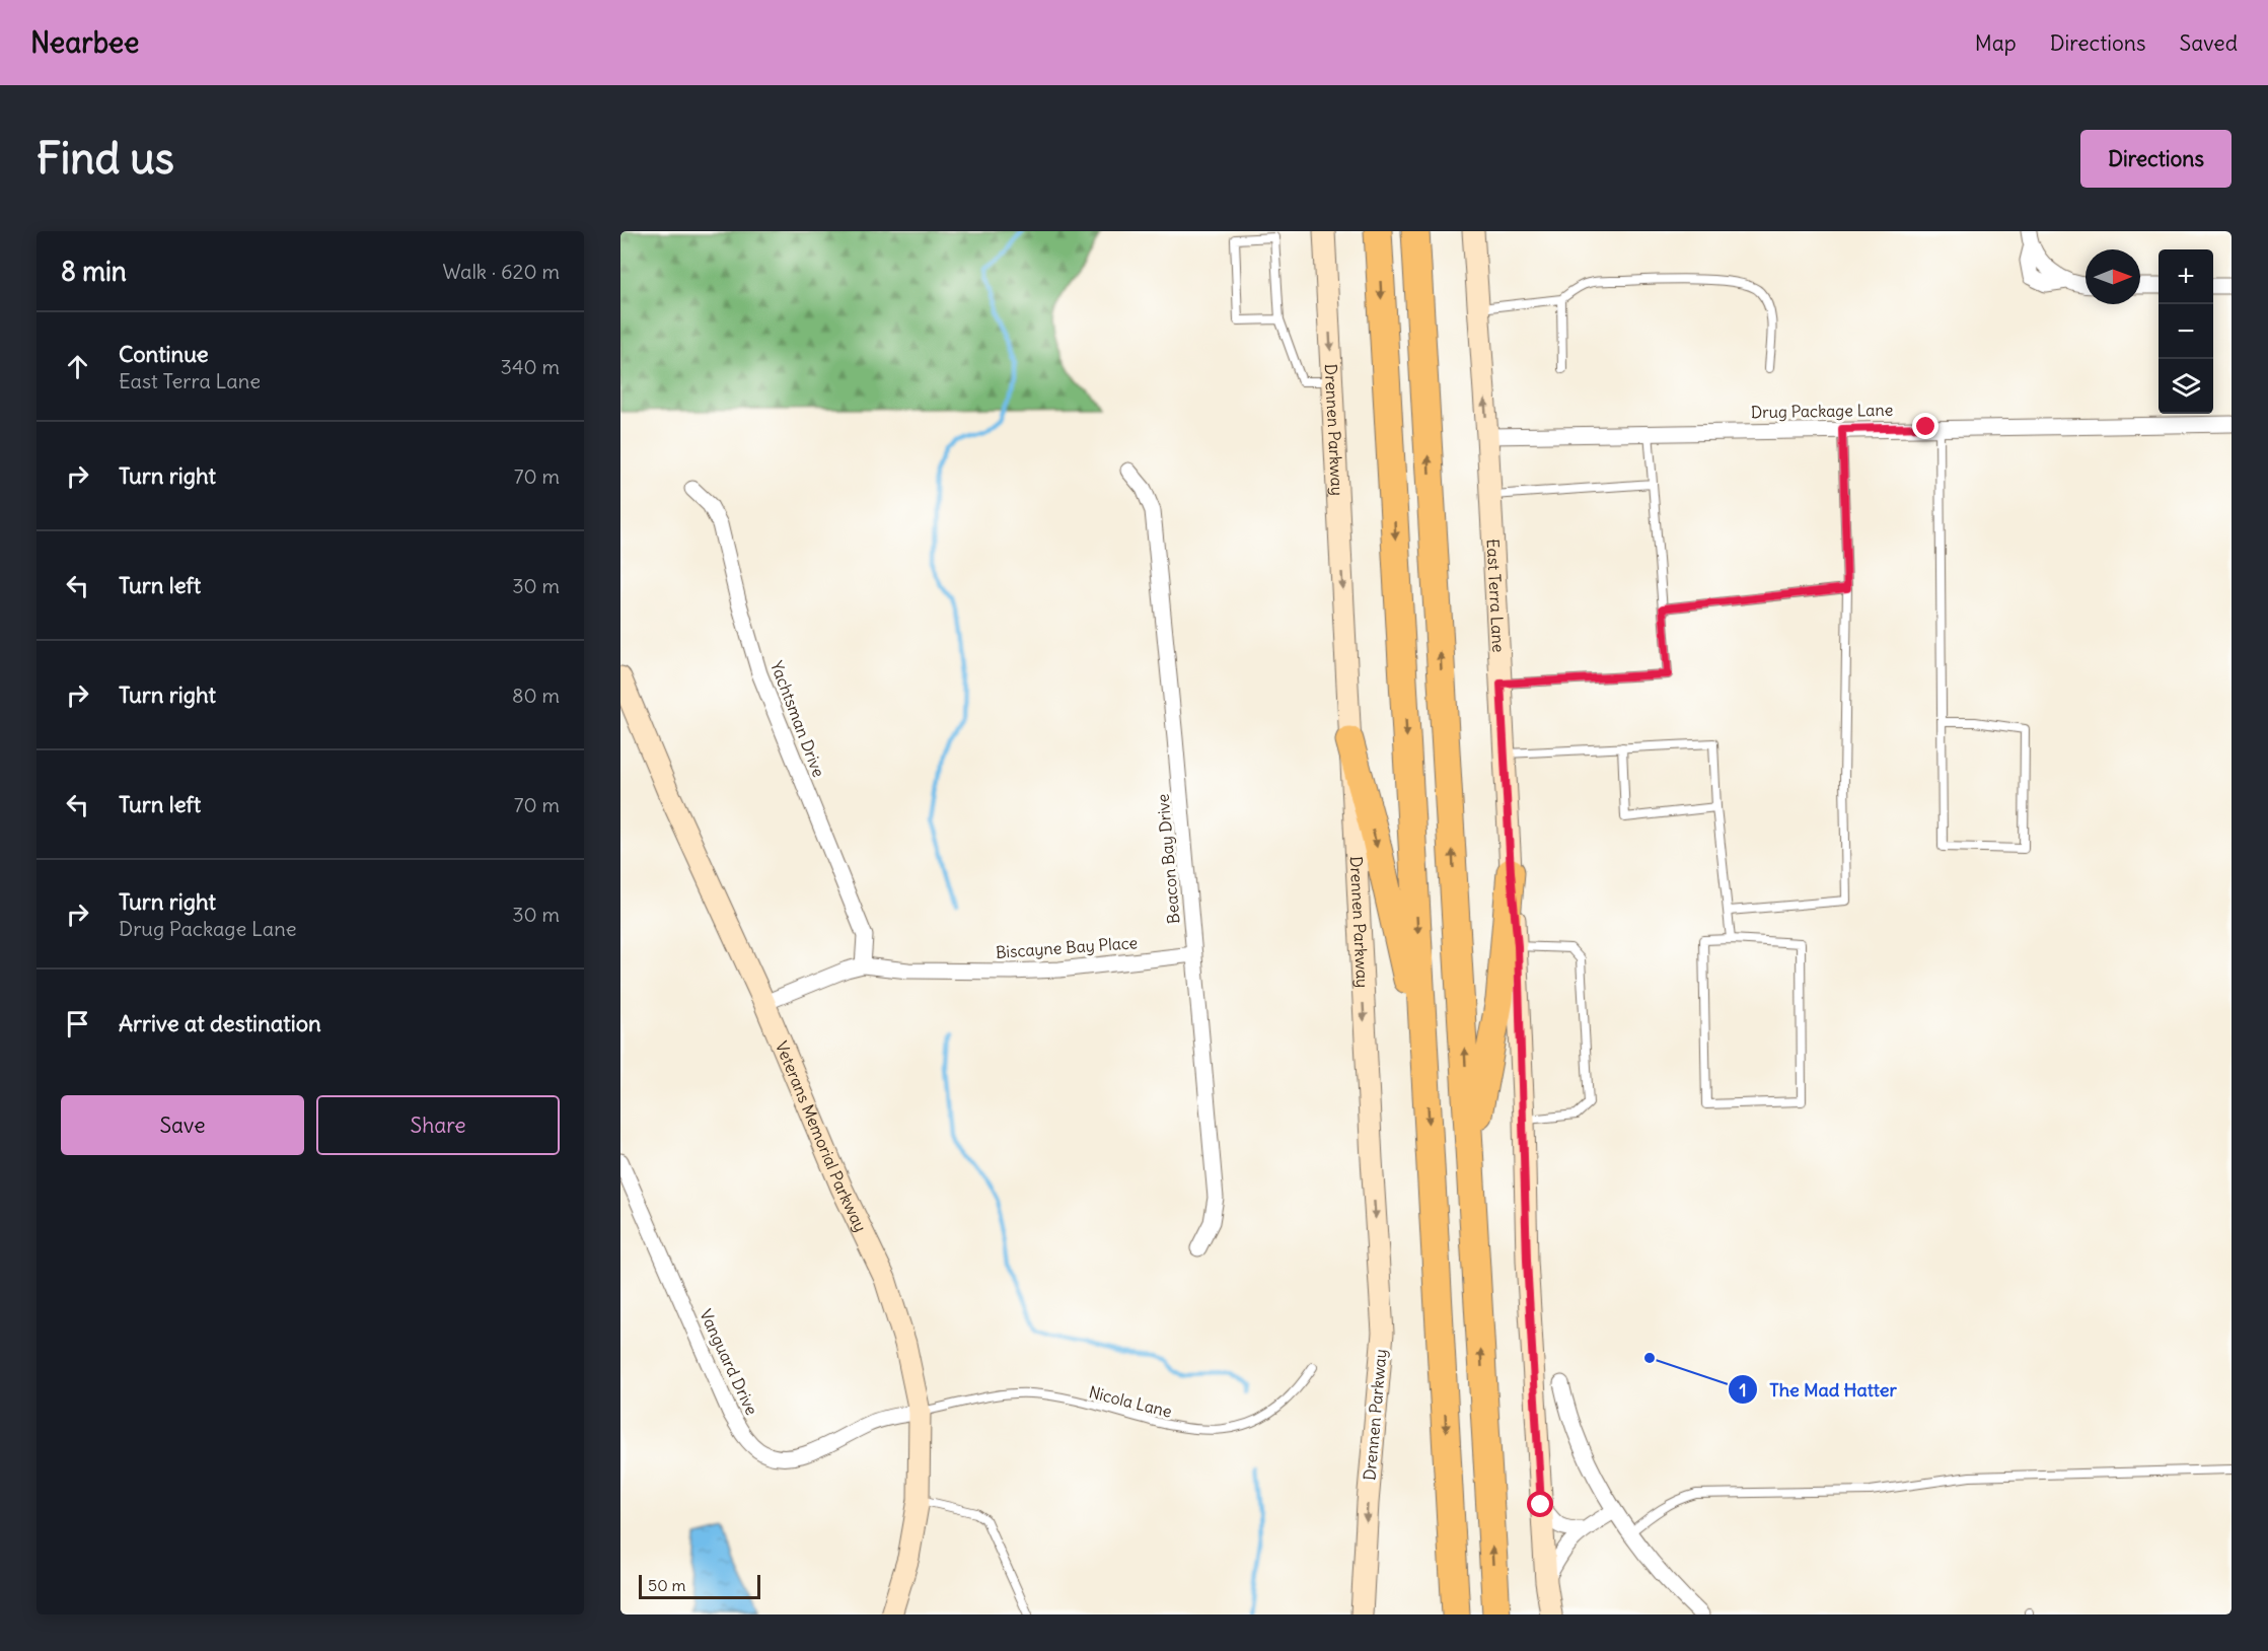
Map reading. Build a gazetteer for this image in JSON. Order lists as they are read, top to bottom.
{
  "streets": {
    "main road": ["Drennen Parkway", "East Terra Lane", "Veterans Memorial Parkway"],
    "street": [
      "Drug Package Lane",
      "Yachtsman Drive",
      "Beacon Bay Drive",
      "Biscayne Bay Place",
      "Vanguard Drive"
    ],
    "lane": ["Nicola Lane"]
  },
  "crossings": [
    ["Drug Package Lane", "East Terra Lane"],
    ["Yachtsman Drive", "Biscayne Bay Place"],
    ["Beacon Bay Drive", "Biscayne Bay Place"],
    ["Veterans Memorial Parkway", "Vanguard Drive"],
    ["Veterans Memorial Parkway", "Nicola Lane"],
    ["Vanguard Drive", "Nicola Lane"]
  ],
  "one_way": ["Drennen Parkway"],
  "places": ["The Mad Hatter"],
  "scale_bar": "50 m",
  "north": "right",
  "page": {
    "header": "Nearbee",
    "nav": ["Map", "Directions", "Saved"],
    "buttons": [
      "Directions",
      ["Save", "Share"]
    ],
    "title": "Find us",
    "heading": ["8 min", "Walk · 620 m"],
    "map_buttons": ["+", "−"],
    "list": [
      ["Continue", "East Terra Lane", "340 m"],
      ["Turn right", "70 m"],
      ["Turn left", "30 m"],
      ["Turn right", "80 m"],
      ["Turn left", "70 m"],
      ["Turn right", "Drug Package Lane", "30 m"],
      "Arrive at destination"
    ],
    "scale": "50 m"
  }
}
